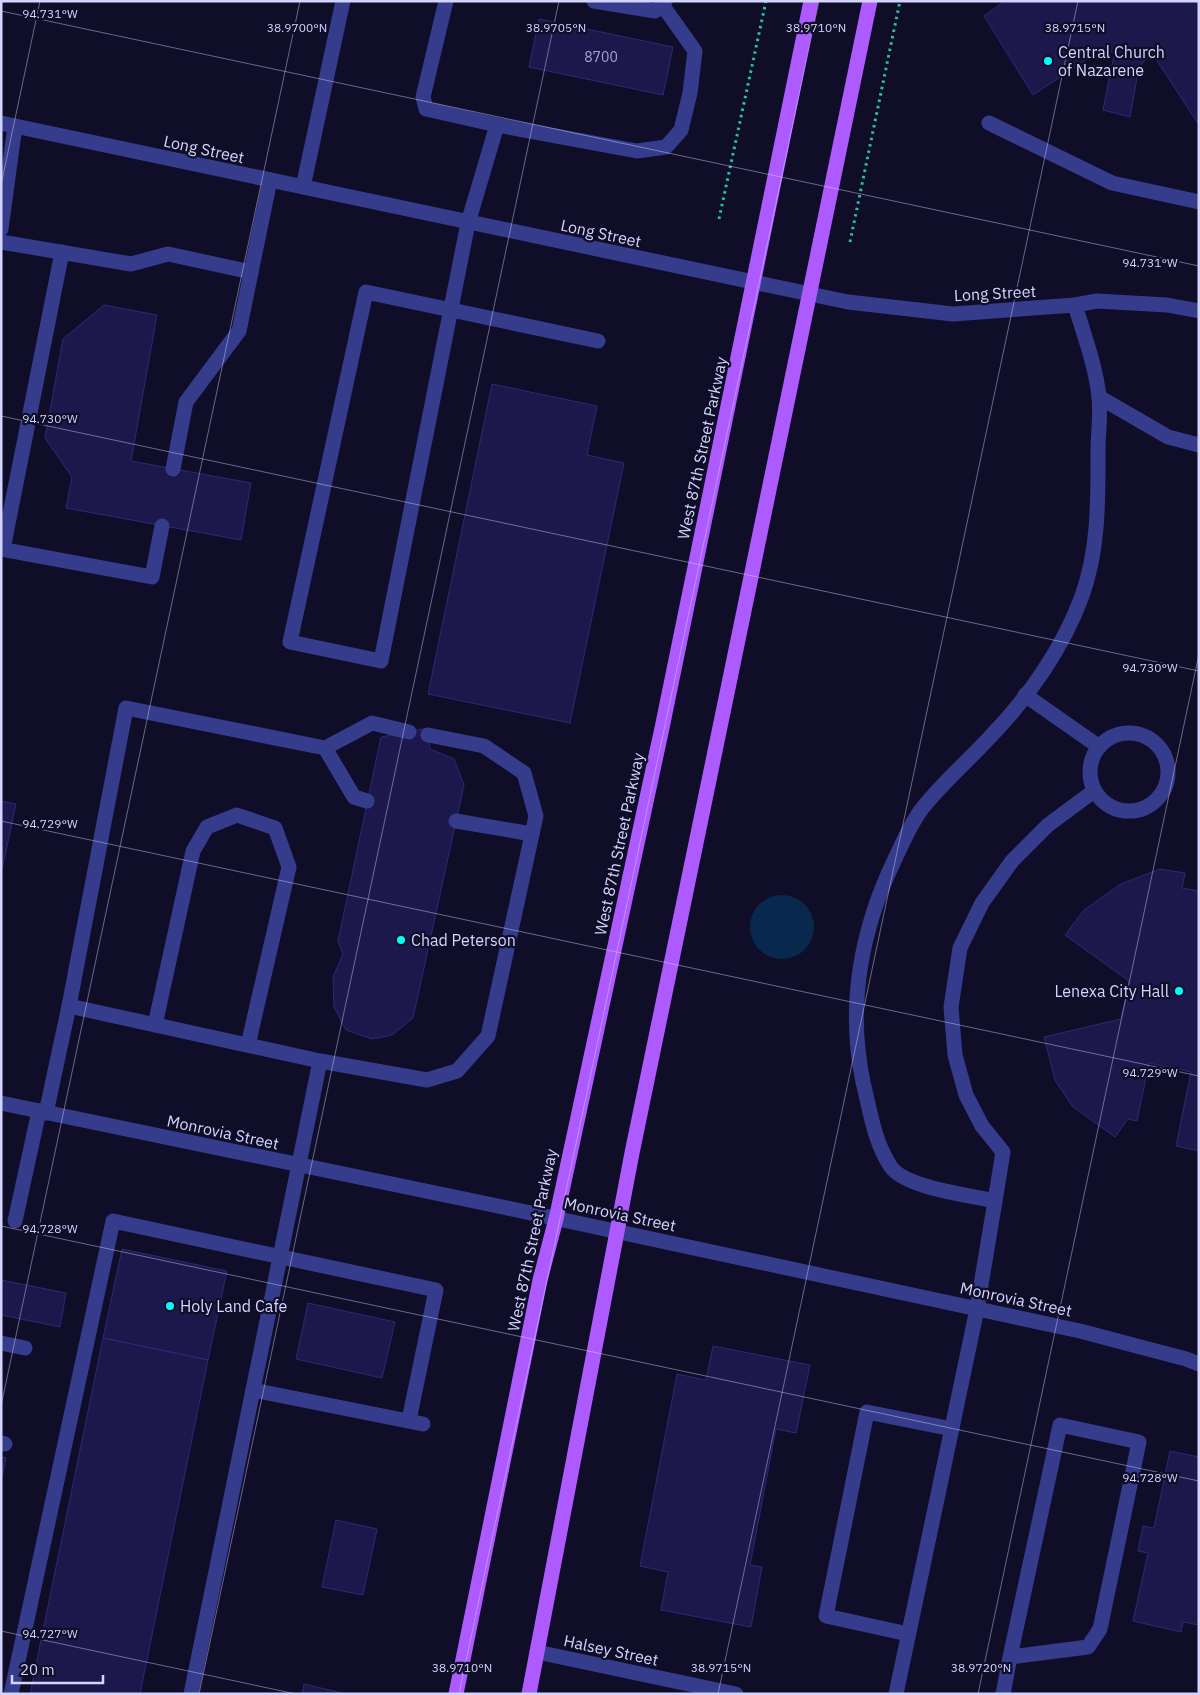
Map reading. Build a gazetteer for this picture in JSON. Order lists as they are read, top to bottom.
{
  "streets": {
    "main road": ["West 87th Street Parkway"],
    "street": ["Long Street", "Monrovia Street", "Halsey Street"]
  },
  "crossings": [
    ["Long Street", "West 87th Street Parkway"],
    ["West 87th Street Parkway", "Monrovia Street"]
  ],
  "places": [
    "Central Church of Nazarene",
    "Chad Peterson",
    "Lenexa City Hall",
    "Holy Land Cafe"
  ],
  "house_numbers": ["8700"],
  "scale_bar": "20 m",
  "coordinates": [
    "94.731°W",
    "38.9700°N",
    "38.9705°N",
    "38.9710°N",
    "38.9715°N",
    "94.730°W",
    "94.729°W",
    "94.728°W",
    "94.727°W",
    "38.9720°N"
  ]
}
